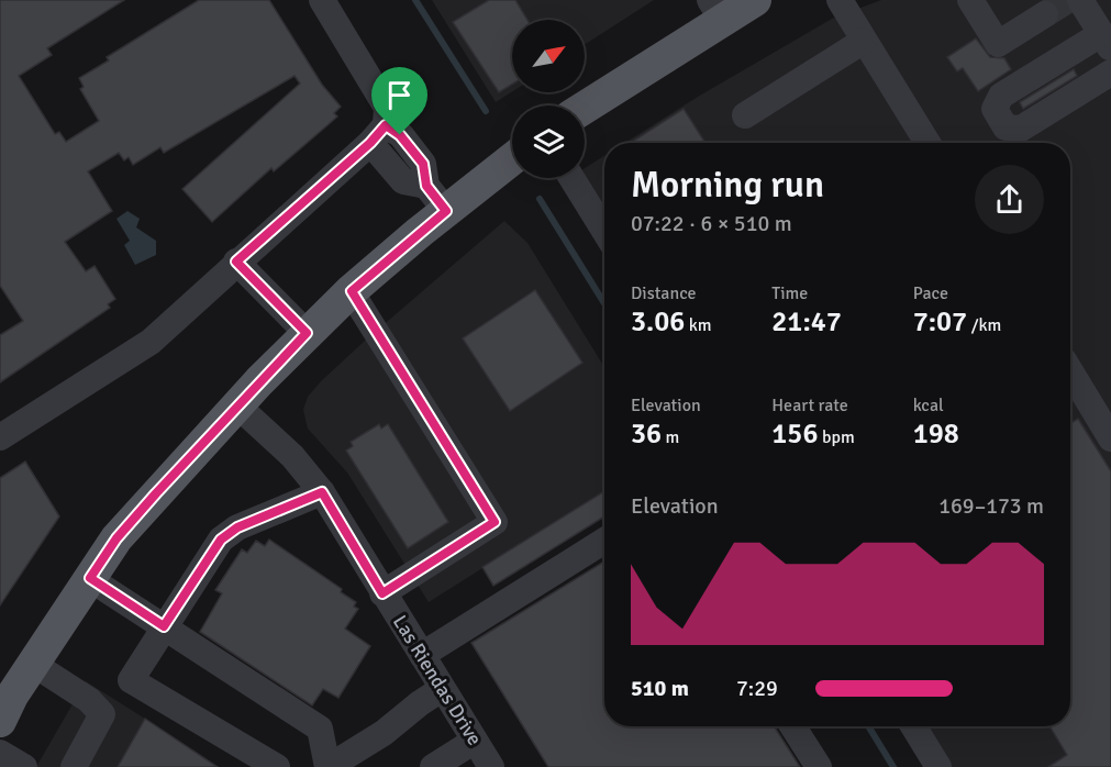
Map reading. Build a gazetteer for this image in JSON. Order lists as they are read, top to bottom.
{
  "streets": {
    "street": ["Las Riendas Drive"]
  },
  "north": "top right",
  "page": {
    "heading": ["Morning run", "07:22 · 6 × 510 m"],
    "stats": [
      ["Distance", "3.06 km"],
      ["Time", "21:47"],
      ["Pace", "7:07 /km"],
      ["Elevation", "36 m"],
      ["Heart rate", "156 bpm"],
      ["kcal", "198"]
    ],
    "chart": ["Elevation", "169–173 m"],
    "list": [
      {
        "name": "510 m",
        "note": "7:29"
      }
    ]
  }
}
